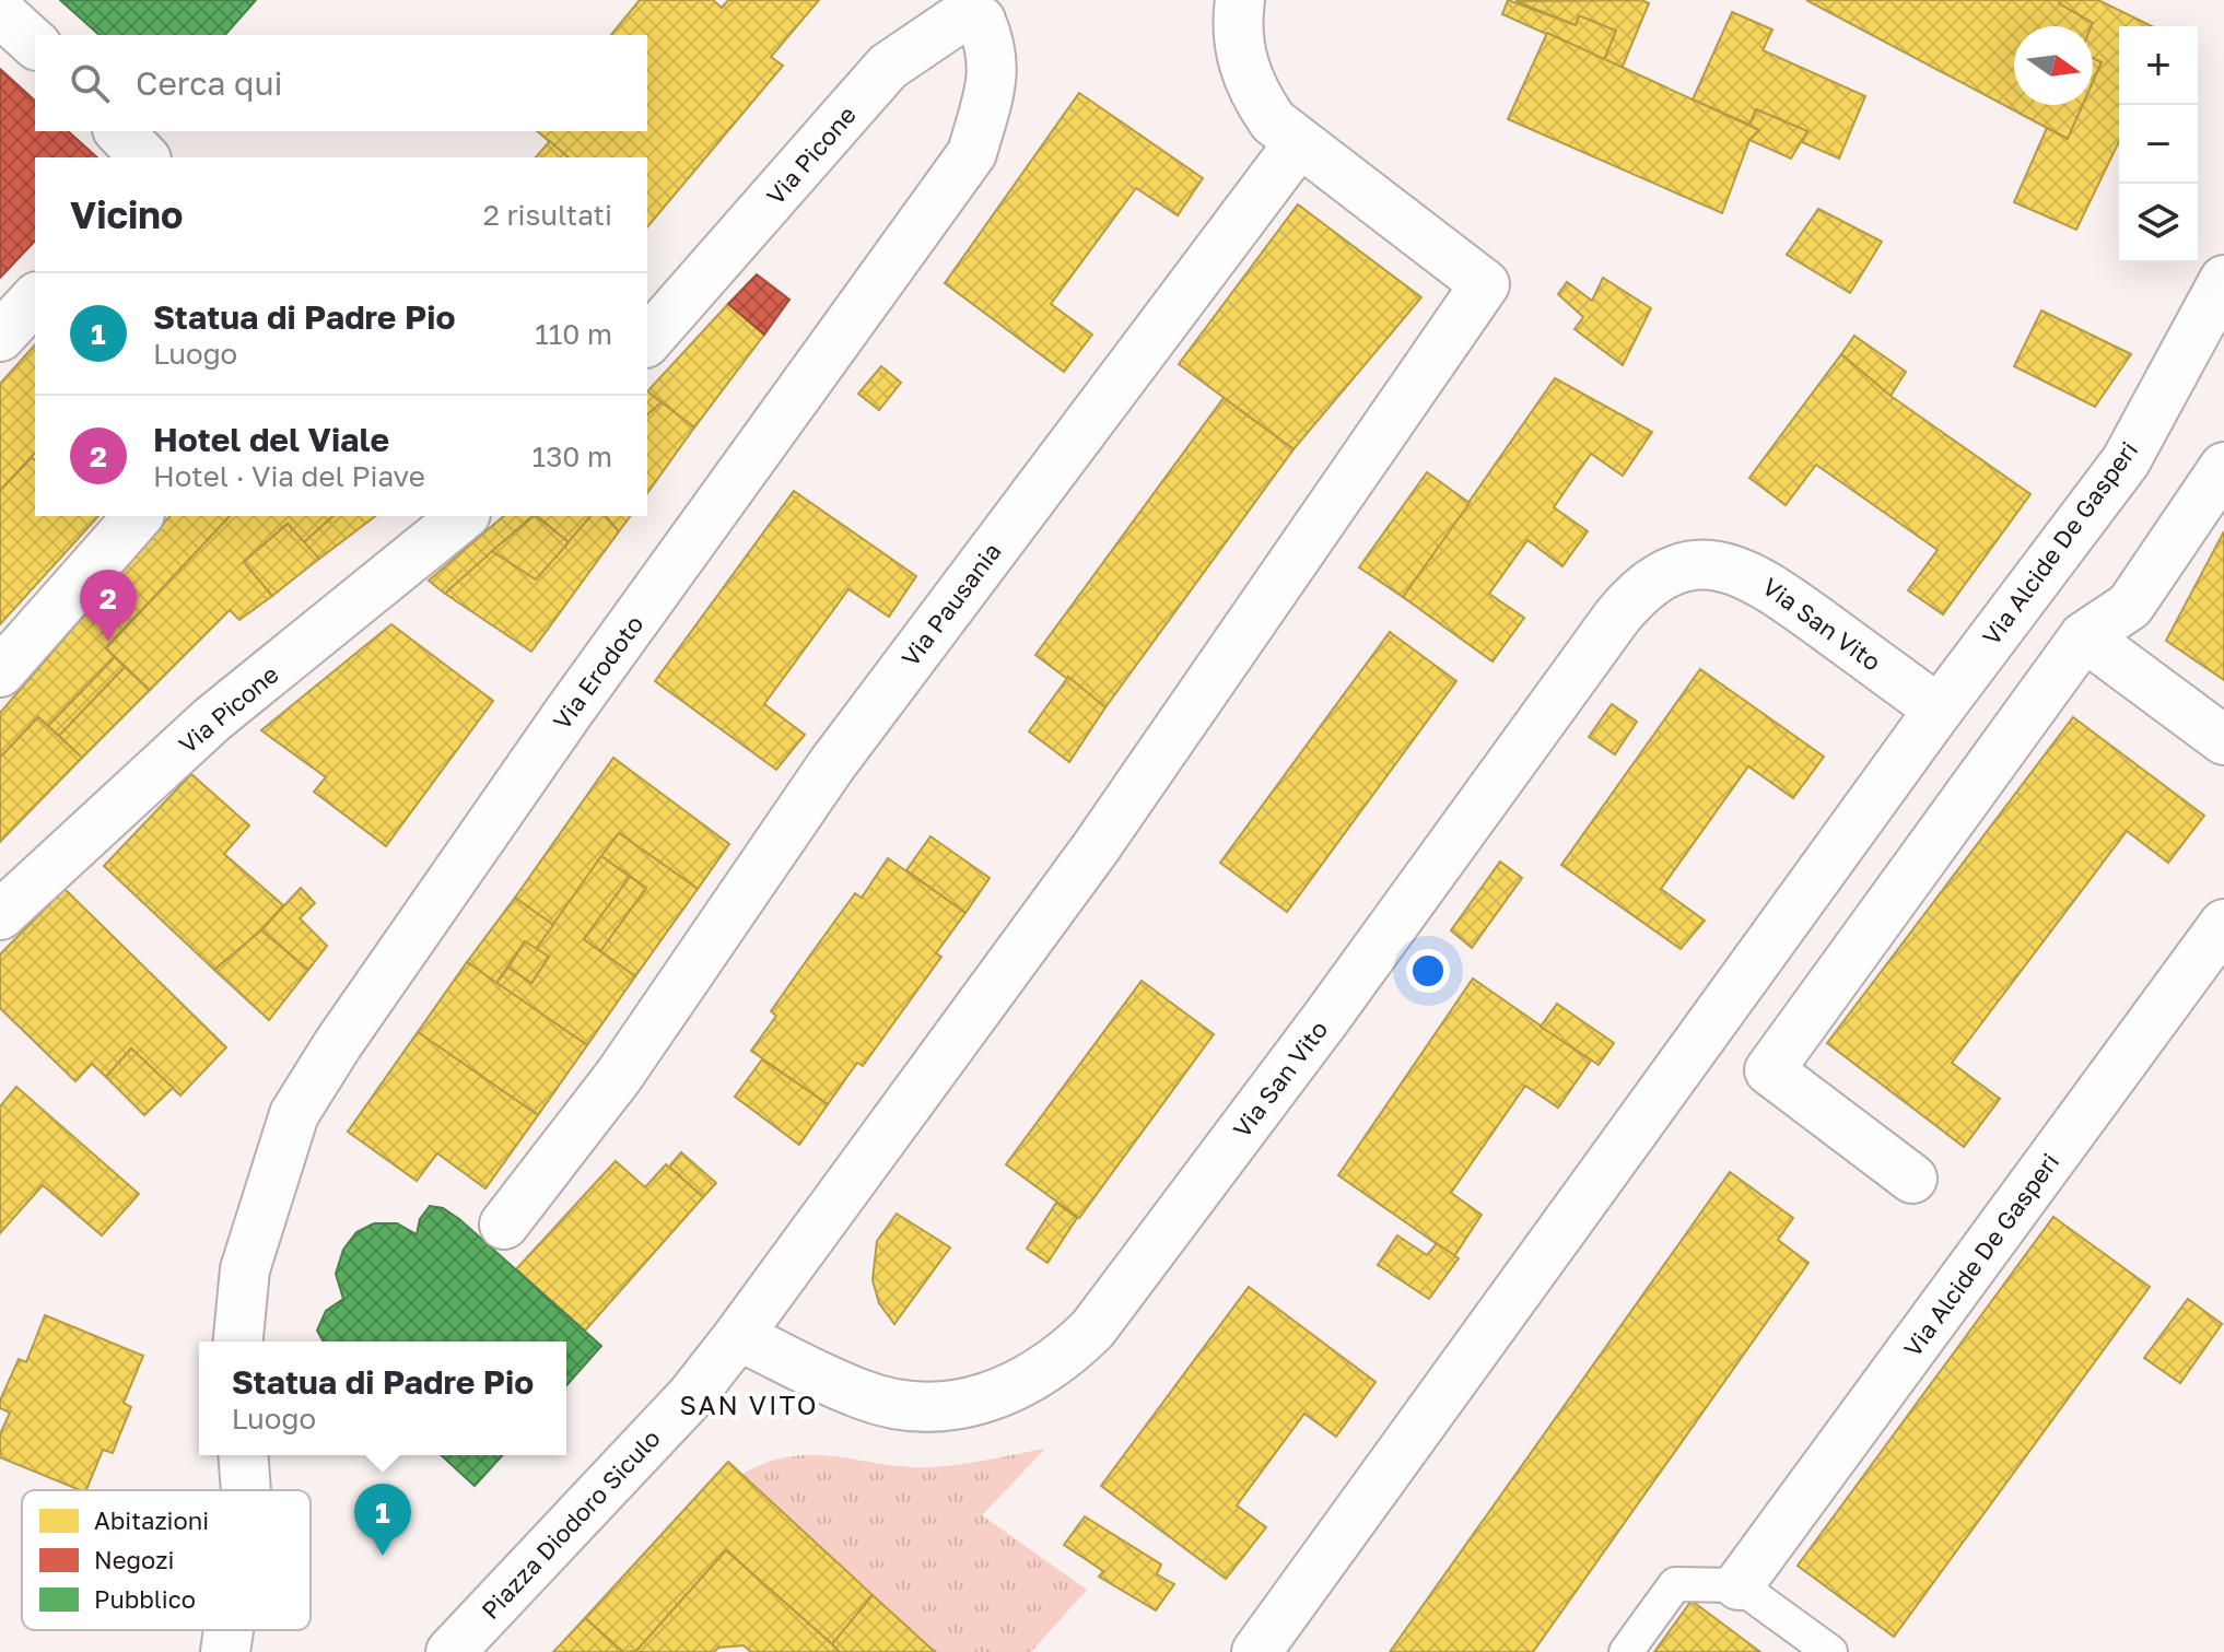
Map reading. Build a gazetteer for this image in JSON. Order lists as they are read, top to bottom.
{
  "streets": {
    "street": [
      "Via Picone",
      "Via Alcide De Gasperi",
      "Via Pausania",
      "Via San Vito",
      "Via Erodoto",
      "Piazza Diodoro Siculo"
    ]
  },
  "crossings": [
    ["Via Picone", "Via Erodoto"],
    ["Via Alcide De Gasperi", "Via San Vito"],
    ["Via San Vito", "Piazza Diodoro Siculo"]
  ],
  "districts": ["SAN VITO"],
  "legend": ["Abitazioni", "Negozi", "Pubblico"],
  "north": "right",
  "page": {
    "map_buttons": ["+", "−"],
    "search": "Cerca qui",
    "heading": ["Vicino", "2 risultati"],
    "list": [
      {
        "mark": "1",
        "name": "Statua di Padre Pio",
        "note": "Luogo",
        "value": "110 m"
      },
      {
        "mark": "2",
        "name": "Hotel del Viale",
        "note": "Hotel · Via del Piave",
        "value": "130 m"
      }
    ],
    "pins": ["2", "1"],
    "popup": ["Statua di Padre Pio", "Luogo"]
  }
}
